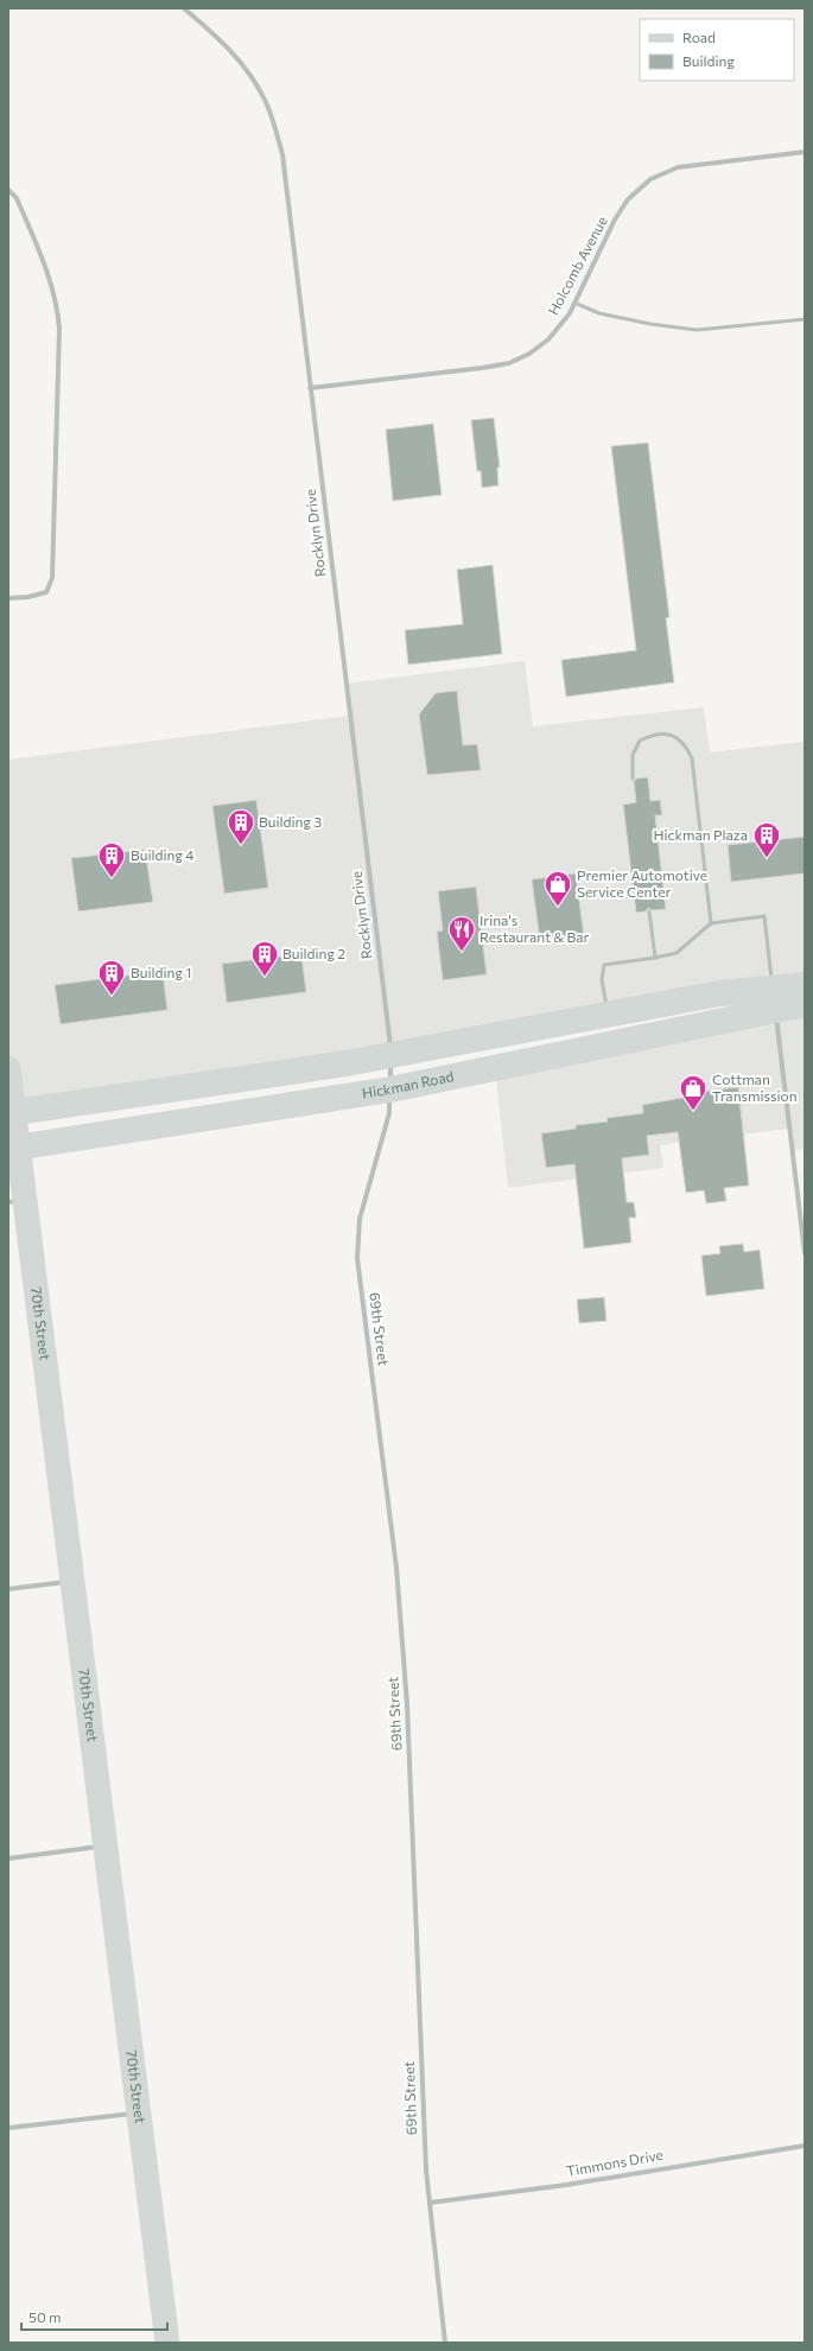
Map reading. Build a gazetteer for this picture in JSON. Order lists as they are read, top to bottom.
{
  "streets": {
    "main road": ["Hickman Road"],
    "street": [
      "Holcomb Avenue",
      "Rocklyn Drive",
      "70th Street",
      "69th Street",
      "Timmons Drive"
    ]
  },
  "crossings": [
    ["Holcomb Avenue", "Rocklyn Drive"],
    ["Rocklyn Drive", "Hickman Road"],
    ["Rocklyn Drive", "69th Street"],
    ["Hickman Road", "70th Street"],
    ["Hickman Road", "69th Street"],
    ["69th Street", "Timmons Drive"]
  ],
  "places": {
    "building": [
      "Building 3",
      "Hickman Plaza",
      "Building 4",
      "Building 2",
      "Building 1"
    ],
    "shop": ["Premier Automotive Service Center", "Cottman Transmission"],
    "restaurant": ["Irina's Restaurant & Bar"]
  },
  "legend": ["Road", "Building"],
  "scale_bar": "50 m"
}
